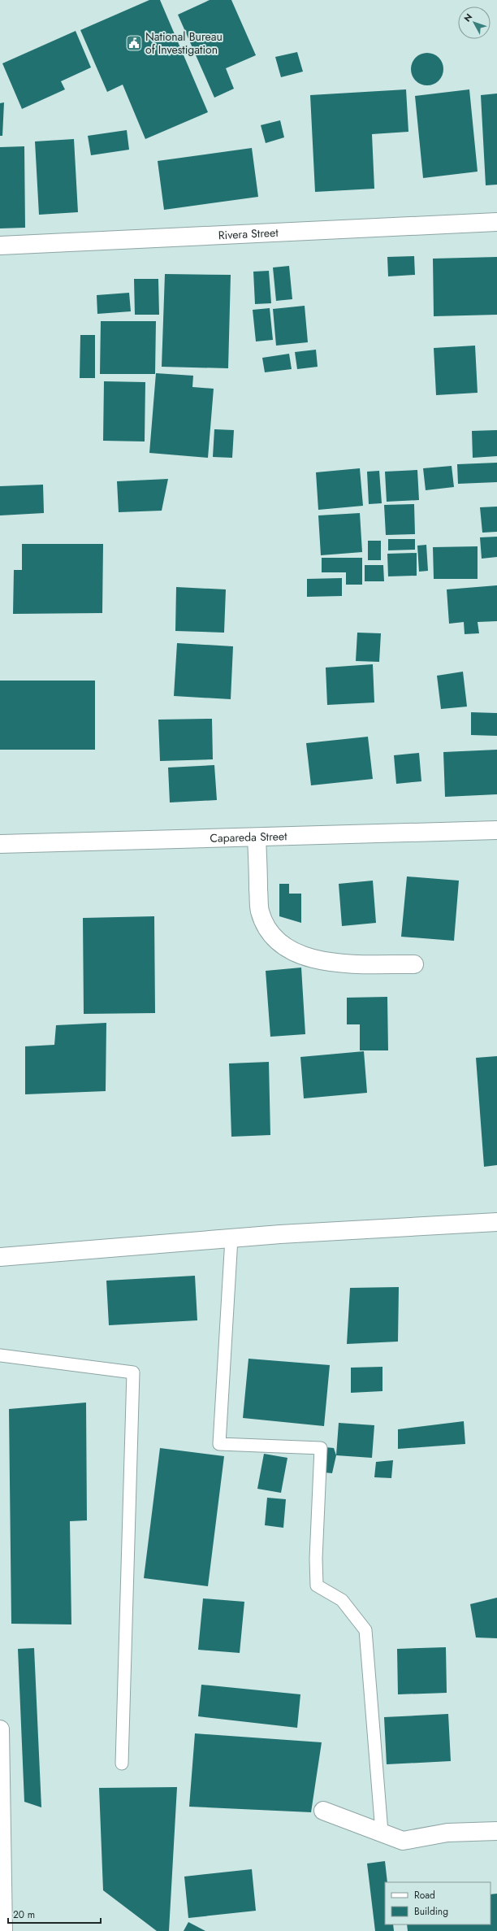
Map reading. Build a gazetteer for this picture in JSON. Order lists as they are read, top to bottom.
{
  "streets": {
    "street": ["Rivera Street", "Capareda Street"]
  },
  "places": {
    "public building": ["National Bureau of Investigation"]
  },
  "legend": ["Road", "Building"],
  "scale_bar": "20 m",
  "north": "top left"
}
